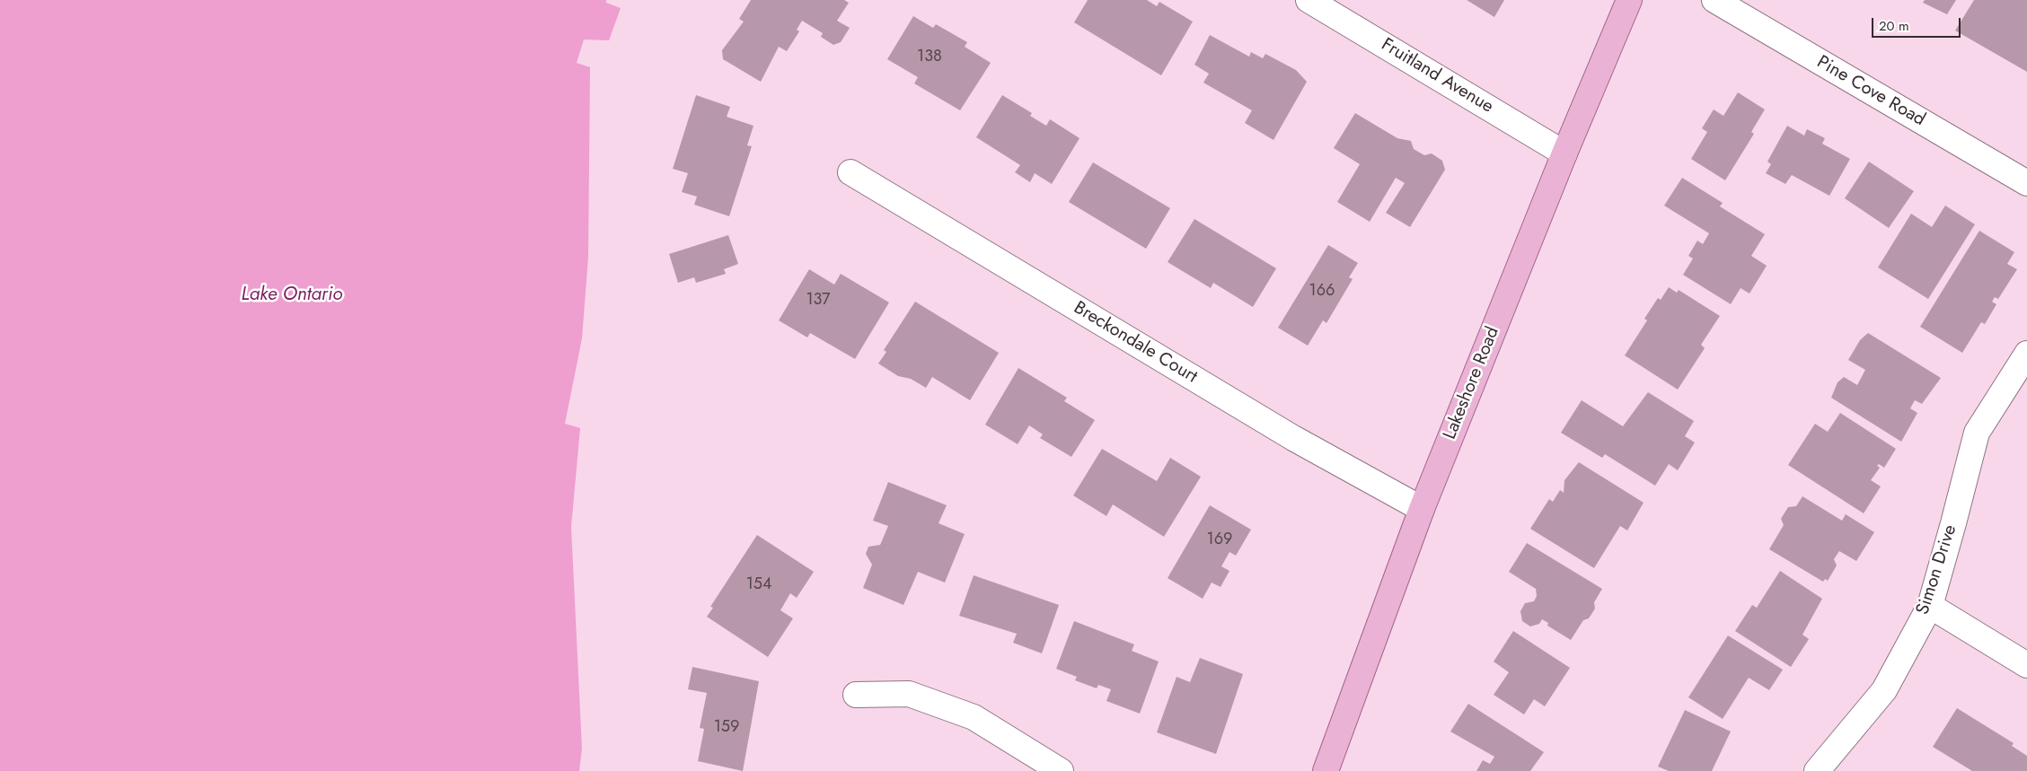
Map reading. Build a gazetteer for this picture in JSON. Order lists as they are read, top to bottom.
{
  "streets": {
    "main road": ["Lakeshore Road"],
    "street": [
      "Fruitland Avenue",
      "Pine Cove Road",
      "Breckondale Court",
      "Simon Drive"
    ]
  },
  "crossings": [
    ["Fruitland Avenue", "Lakeshore Road"],
    ["Breckondale Court", "Lakeshore Road"]
  ],
  "water": ["Lake Ontario"],
  "house_numbers": [
    "138",
    "166",
    "137",
    "169",
    "154",
    "159"
  ],
  "scale_bar": "20 m"
}
